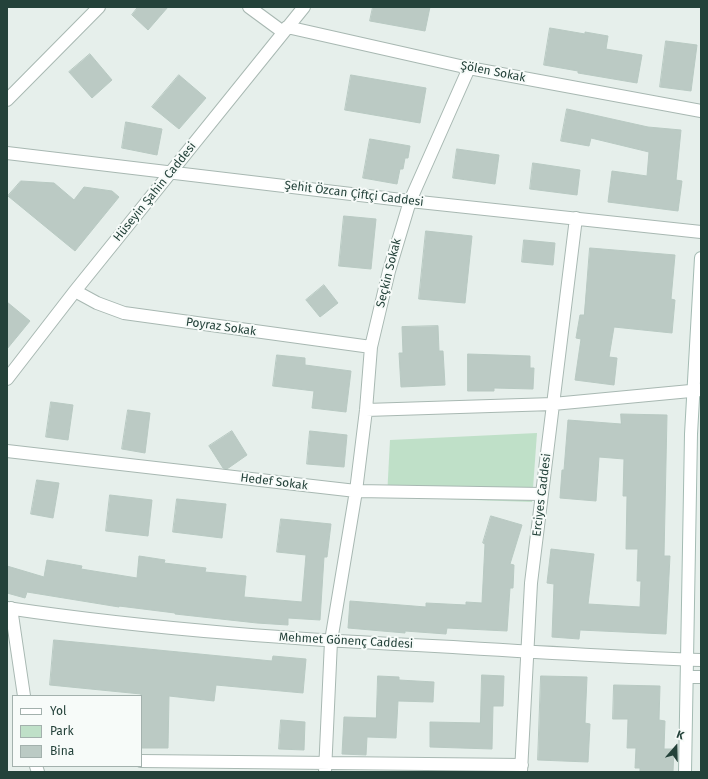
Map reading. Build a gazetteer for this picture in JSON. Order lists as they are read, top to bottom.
{
  "streets": {
    "street": [
      "Şölen Sokak",
      "Hüseyin Şahin Caddesi",
      "Şehit Özcan Çiftçi Caddesi",
      "Seçkin Sokak",
      "Poyraz Sokak",
      "Hedef Sokak",
      "Erciyes Caddesi",
      "Mehmet Gönenç Caddesi"
    ]
  },
  "crossings": [
    ["Şölen Sokak", "Hüseyin Şahin Caddesi"],
    ["Şölen Sokak", "Seçkin Sokak"],
    ["Hüseyin Şahin Caddesi", "Şehit Özcan Çiftçi Caddesi"],
    ["Hüseyin Şahin Caddesi", "Poyraz Sokak"],
    ["Şehit Özcan Çiftçi Caddesi", "Seçkin Sokak"],
    ["Şehit Özcan Çiftçi Caddesi", "Erciyes Caddesi"],
    ["Seçkin Sokak", "Poyraz Sokak"],
    ["Seçkin Sokak", "Hedef Sokak"],
    ["Seçkin Sokak", "Mehmet Gönenç Caddesi"],
    ["Hedef Sokak", "Erciyes Caddesi"],
    ["Erciyes Caddesi", "Mehmet Gönenç Caddesi"]
  ],
  "legend": ["Yol", "Park", "Bina"],
  "north": "top"
}
